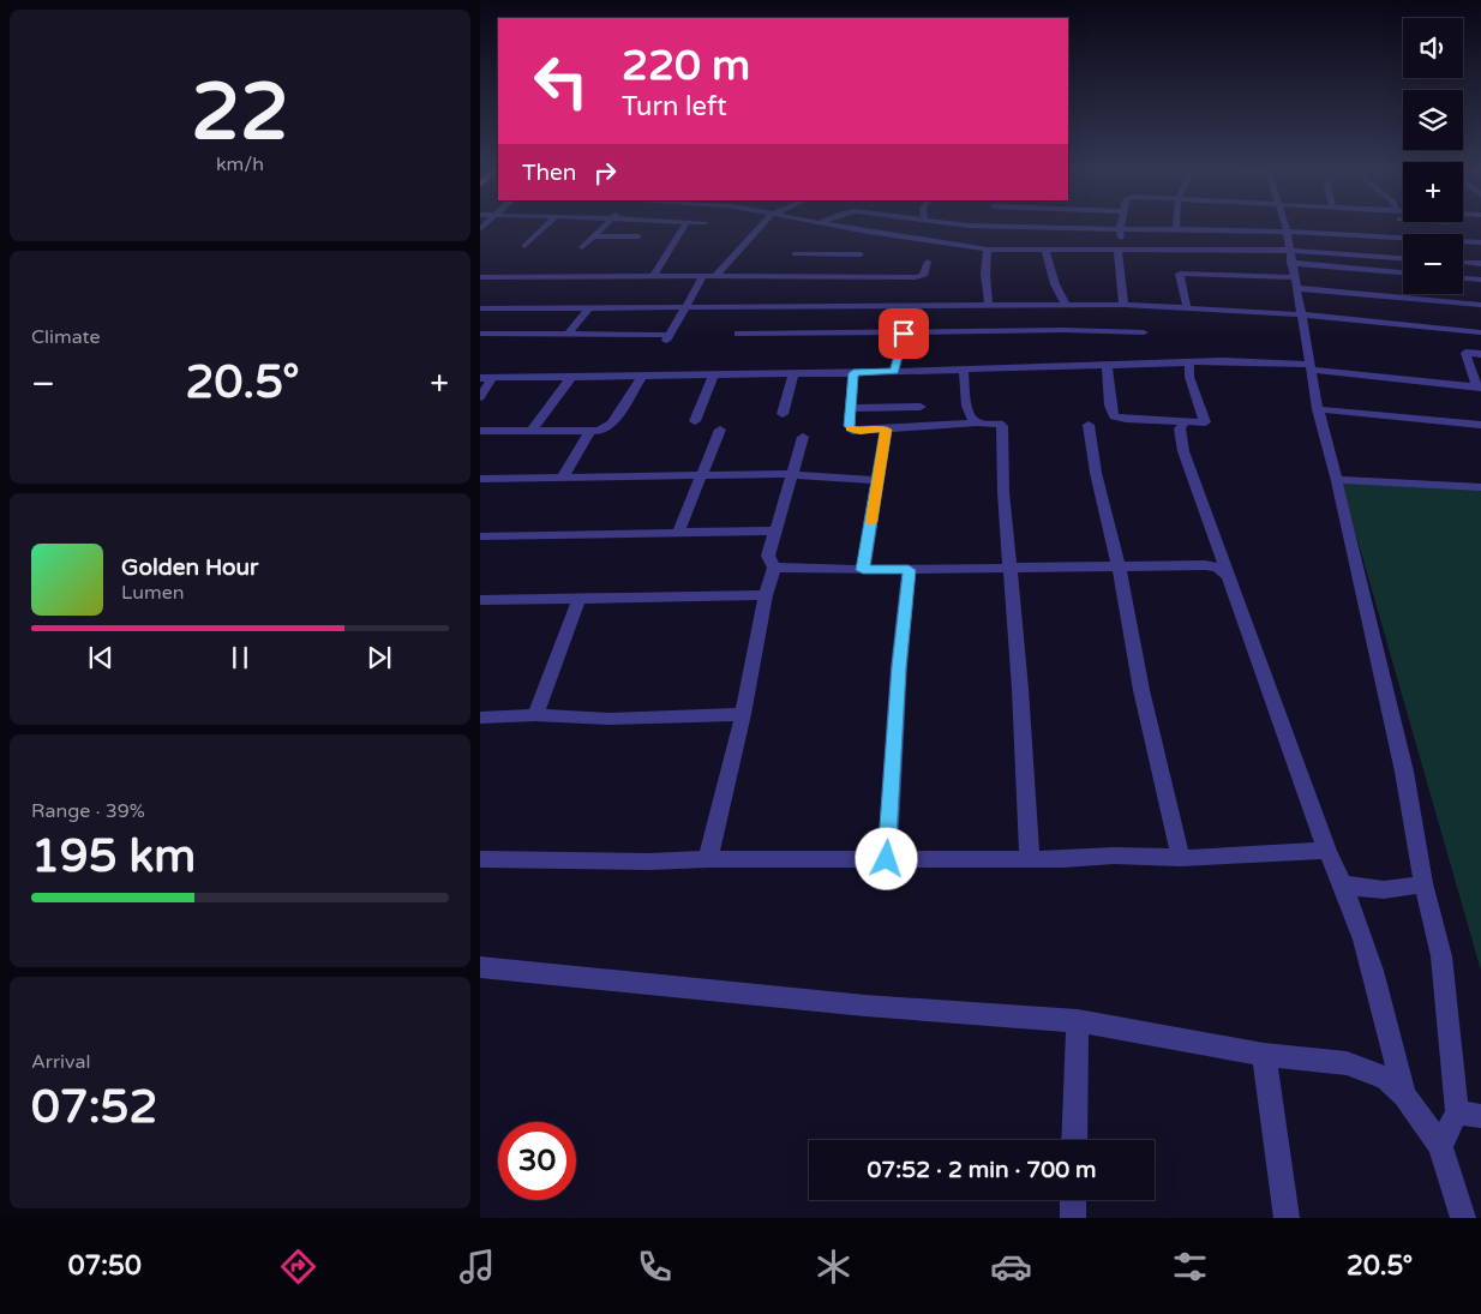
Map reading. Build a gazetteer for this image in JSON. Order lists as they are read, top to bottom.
{
  "page": {
    "tile": [
      ["22", "km/h"],
      "Climate",
      ["Range · 39%", "195 km"],
      ["Arrival", "07:52"]
    ],
    "map_buttons": ["+", "−"],
    "turn": ["220 m", "Turn left"],
    "then": "Then",
    "heat": ["−", "20.5°", "+"],
    "song": ["Golden Hour", "Lumen"],
    "limit": "30",
    "trip": "07:52 · 2 min · 700 m",
    "tabs": ["07:50", "20.5°"]
  }
}
